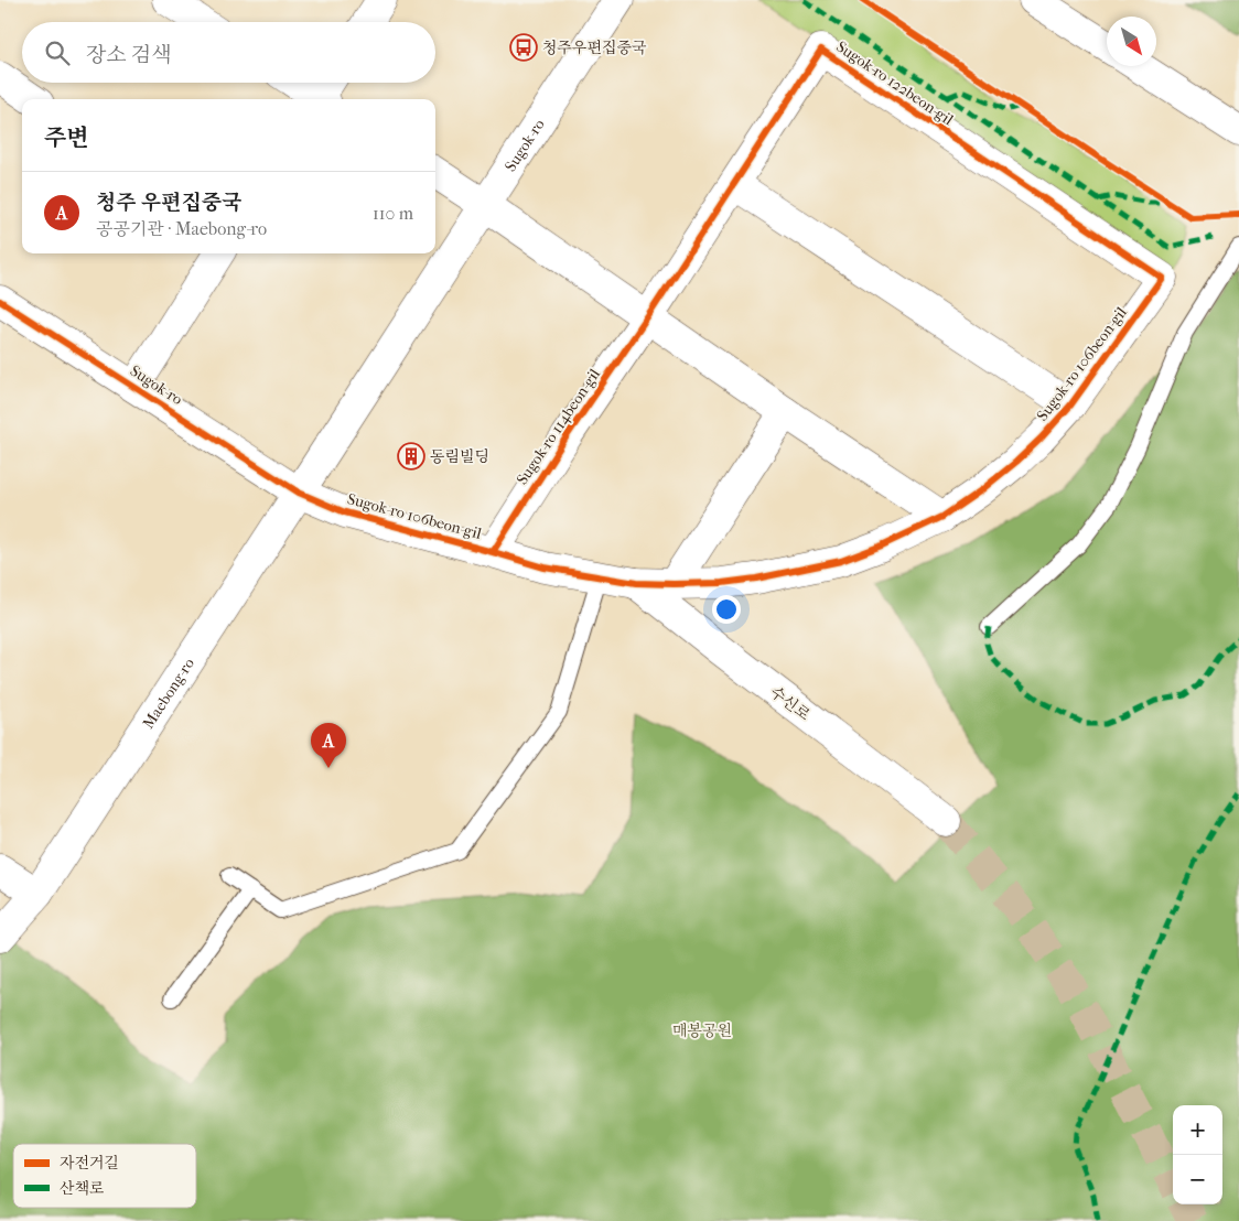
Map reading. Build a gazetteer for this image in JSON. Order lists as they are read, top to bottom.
{
  "streets": {
    "street": [
      "Sugok-ro 122beon-gil",
      "Sugok-ro",
      "Sugok-ro 106beon-gil",
      "Sugok-ro 114beon-gil",
      "Maebong-ro",
      "수신로"
    ]
  },
  "crossings": [
    ["Sugok-ro 122beon-gil", "Sugok-ro 106beon-gil"],
    ["Sugok-ro 122beon-gil", "Sugok-ro 114beon-gil"],
    ["Sugok-ro", "Sugok-ro 106beon-gil"],
    ["Sugok-ro", "Maebong-ro"],
    ["Sugok-ro 106beon-gil", "Sugok-ro 114beon-gil"],
    ["Sugok-ro 106beon-gil", "Maebong-ro"],
    ["Sugok-ro 106beon-gil", "수신로"]
  ],
  "parks": ["매봉공원"],
  "places": {
    "bus stop": ["청주우편집중국"],
    "building": ["동림빌딩"]
  },
  "legend": ["자전거길", "산책로"],
  "north": "bottom right",
  "page": {
    "search": "장소 검색",
    "heading": "주변",
    "list": [
      {
        "mark": "A",
        "name": "청주 우편집중국",
        "note": "공공기관 · Maebong-ro",
        "value": "110 m"
      }
    ],
    "pins": "A",
    "map_buttons": ["+", "−"]
  }
}
